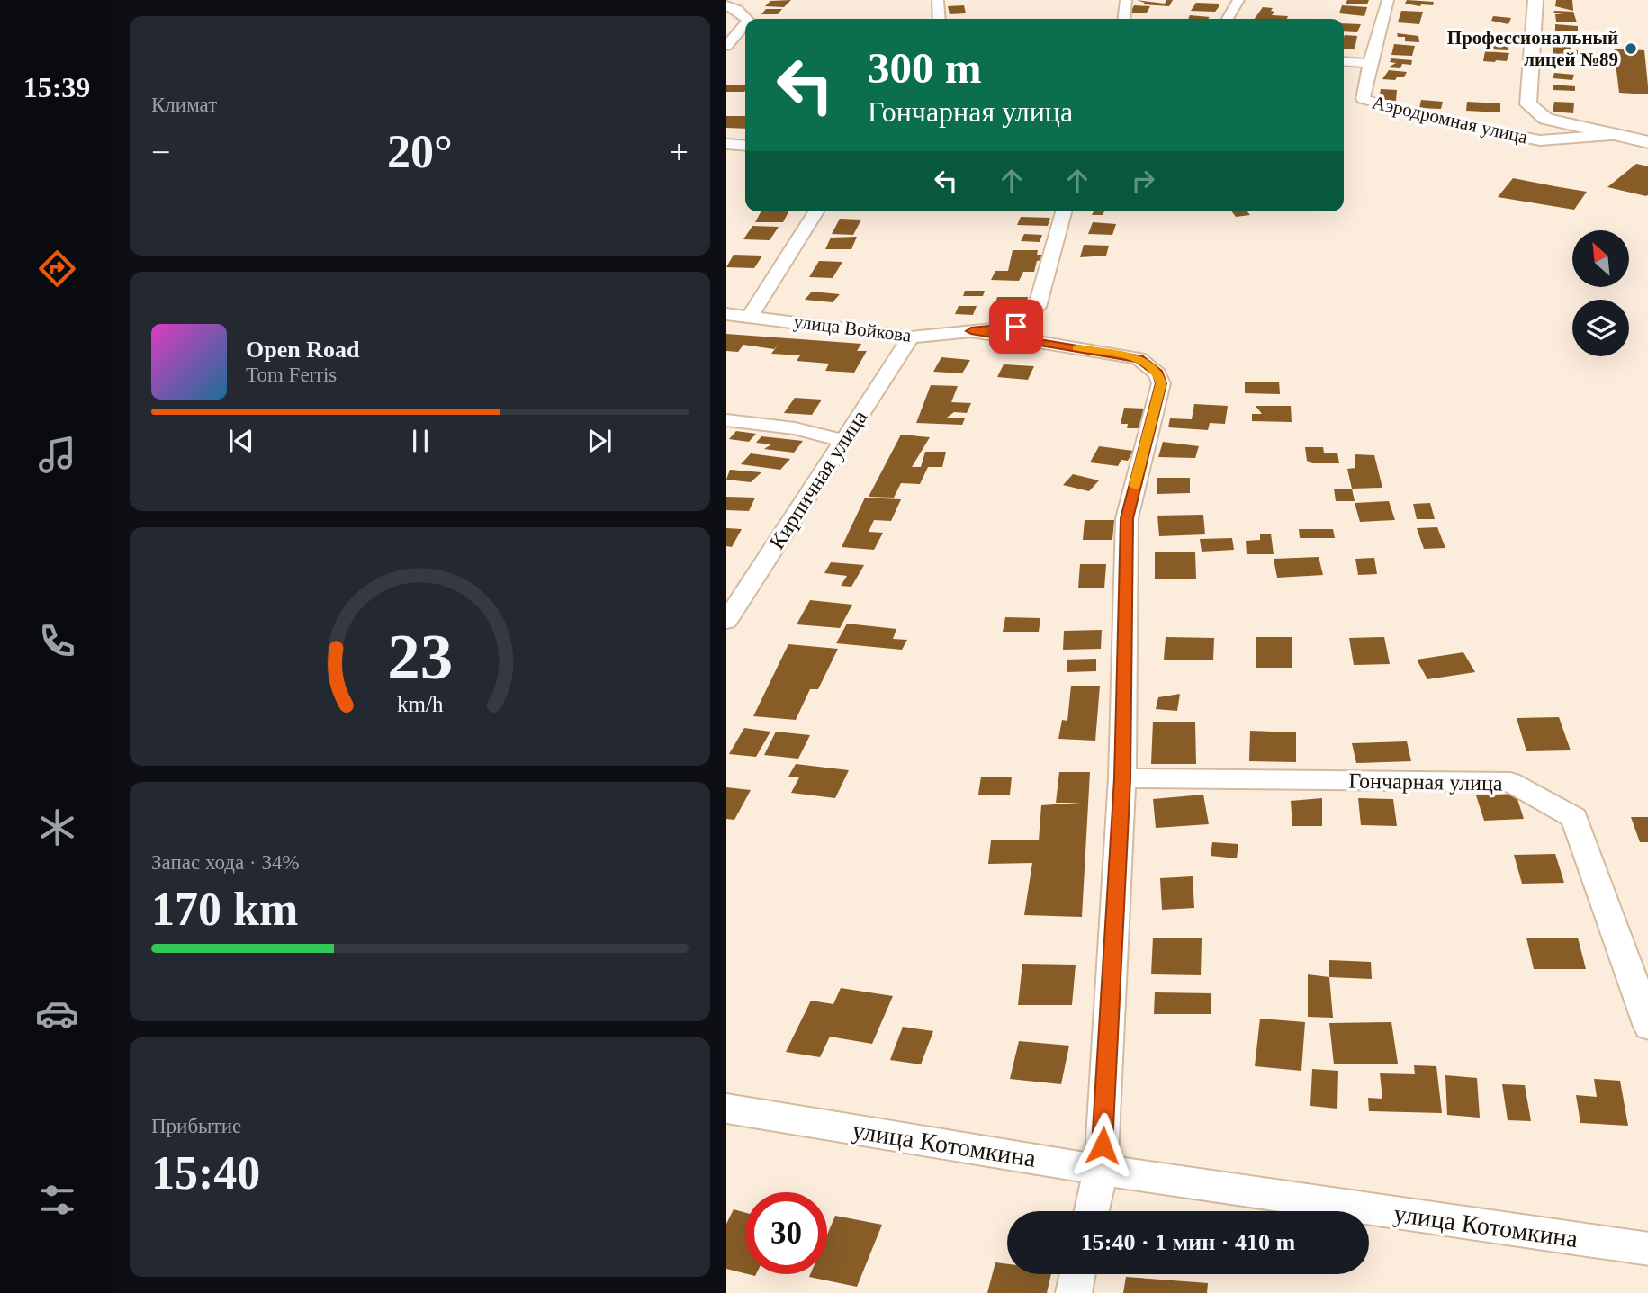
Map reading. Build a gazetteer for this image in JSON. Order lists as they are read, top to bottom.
{
  "streets": {
    "street": [
      "Аэродромная улица",
      "улица Войкова",
      "Кирпичная улица",
      "Гончарная улица",
      "улица Котомкина"
    ]
  },
  "crossings": [
    ["улица Войкова", "Кирпичная улица"]
  ],
  "places": ["Профессиональный лицей №89"],
  "north": "top left",
  "page": {
    "tabs": "15:39",
    "tile": [
      "Климат",
      ["Запас хода · 34%", "170 km"],
      ["Прибытие", "15:40"]
    ],
    "turn": ["300 m", "Гончарная улица"],
    "heat": ["−", "20°", "+"],
    "song": ["Open Road", "Tom Ferris"],
    "limit": "30",
    "trip": "15:40 · 1 мин · 410 m",
    "gauge": ["23", "km/h"]
  }
}
